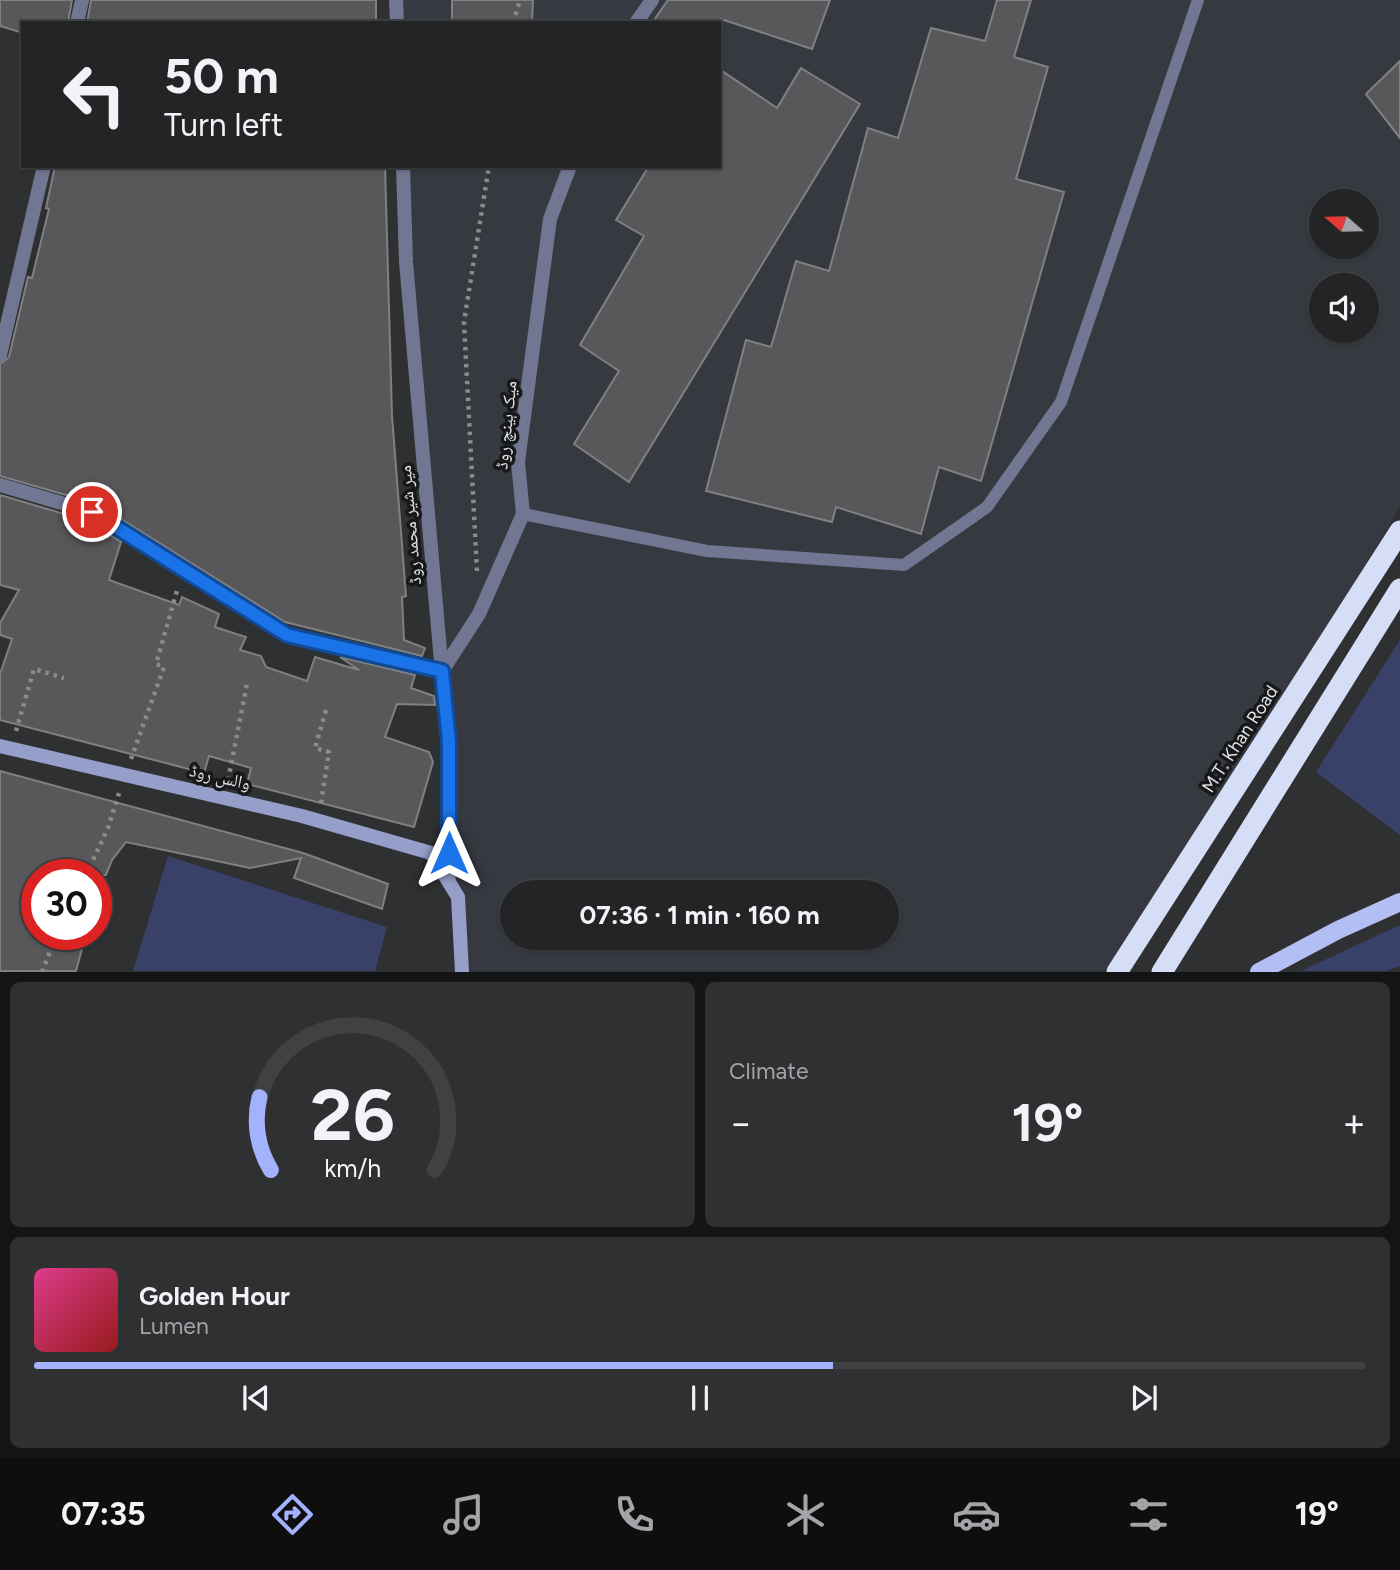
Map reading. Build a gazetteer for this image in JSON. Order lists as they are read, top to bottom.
{
  "streets": {
    "highway": ["M.T. Khan Road"],
    "street": ["میک ہینچ روڈ", "میر شیر محمد روڈ", "والس روڈ"]
  },
  "crossings": [
    ["میک ہینچ روڈ", "میر شیر محمد روڈ"],
    ["میر شیر محمد روڈ", "والس روڈ"]
  ],
  "north": "left",
  "page": {
    "turn": ["50 m", "Turn left"],
    "limit": "30",
    "trip": "07:36 · 1 min · 160 m",
    "tile": "Climate",
    "heat": ["−", "19°", "+"],
    "song": ["Golden Hour", "Lumen"],
    "tabs": ["07:35", "19°"],
    "gauge": ["26", "km/h"]
  }
}
